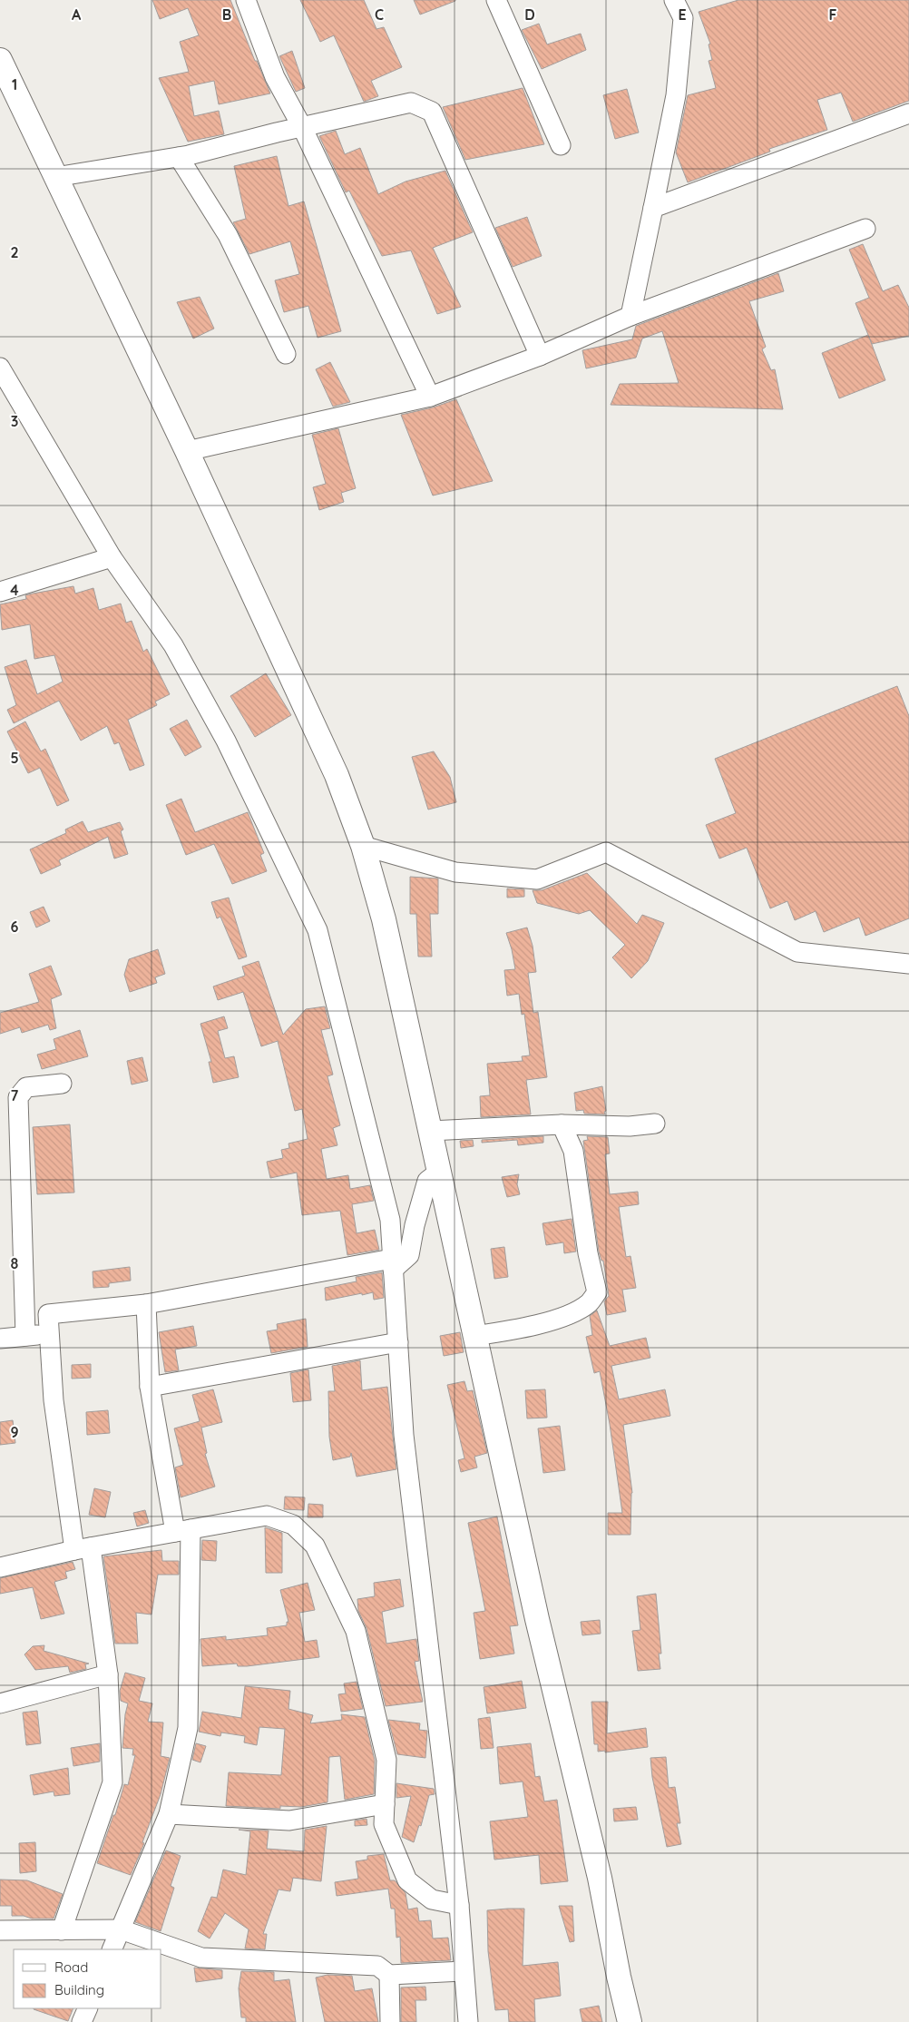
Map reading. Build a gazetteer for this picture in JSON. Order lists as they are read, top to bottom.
{
  "legend": ["Road", "Building"],
  "grid": {
    "columns": [
      "A",
      "B",
      "C",
      "D",
      "E",
      "F"
    ],
    "rows": [
      "1",
      "2",
      "3",
      "4",
      "5",
      "6",
      "7",
      "8",
      "9"
    ]
  }
}
